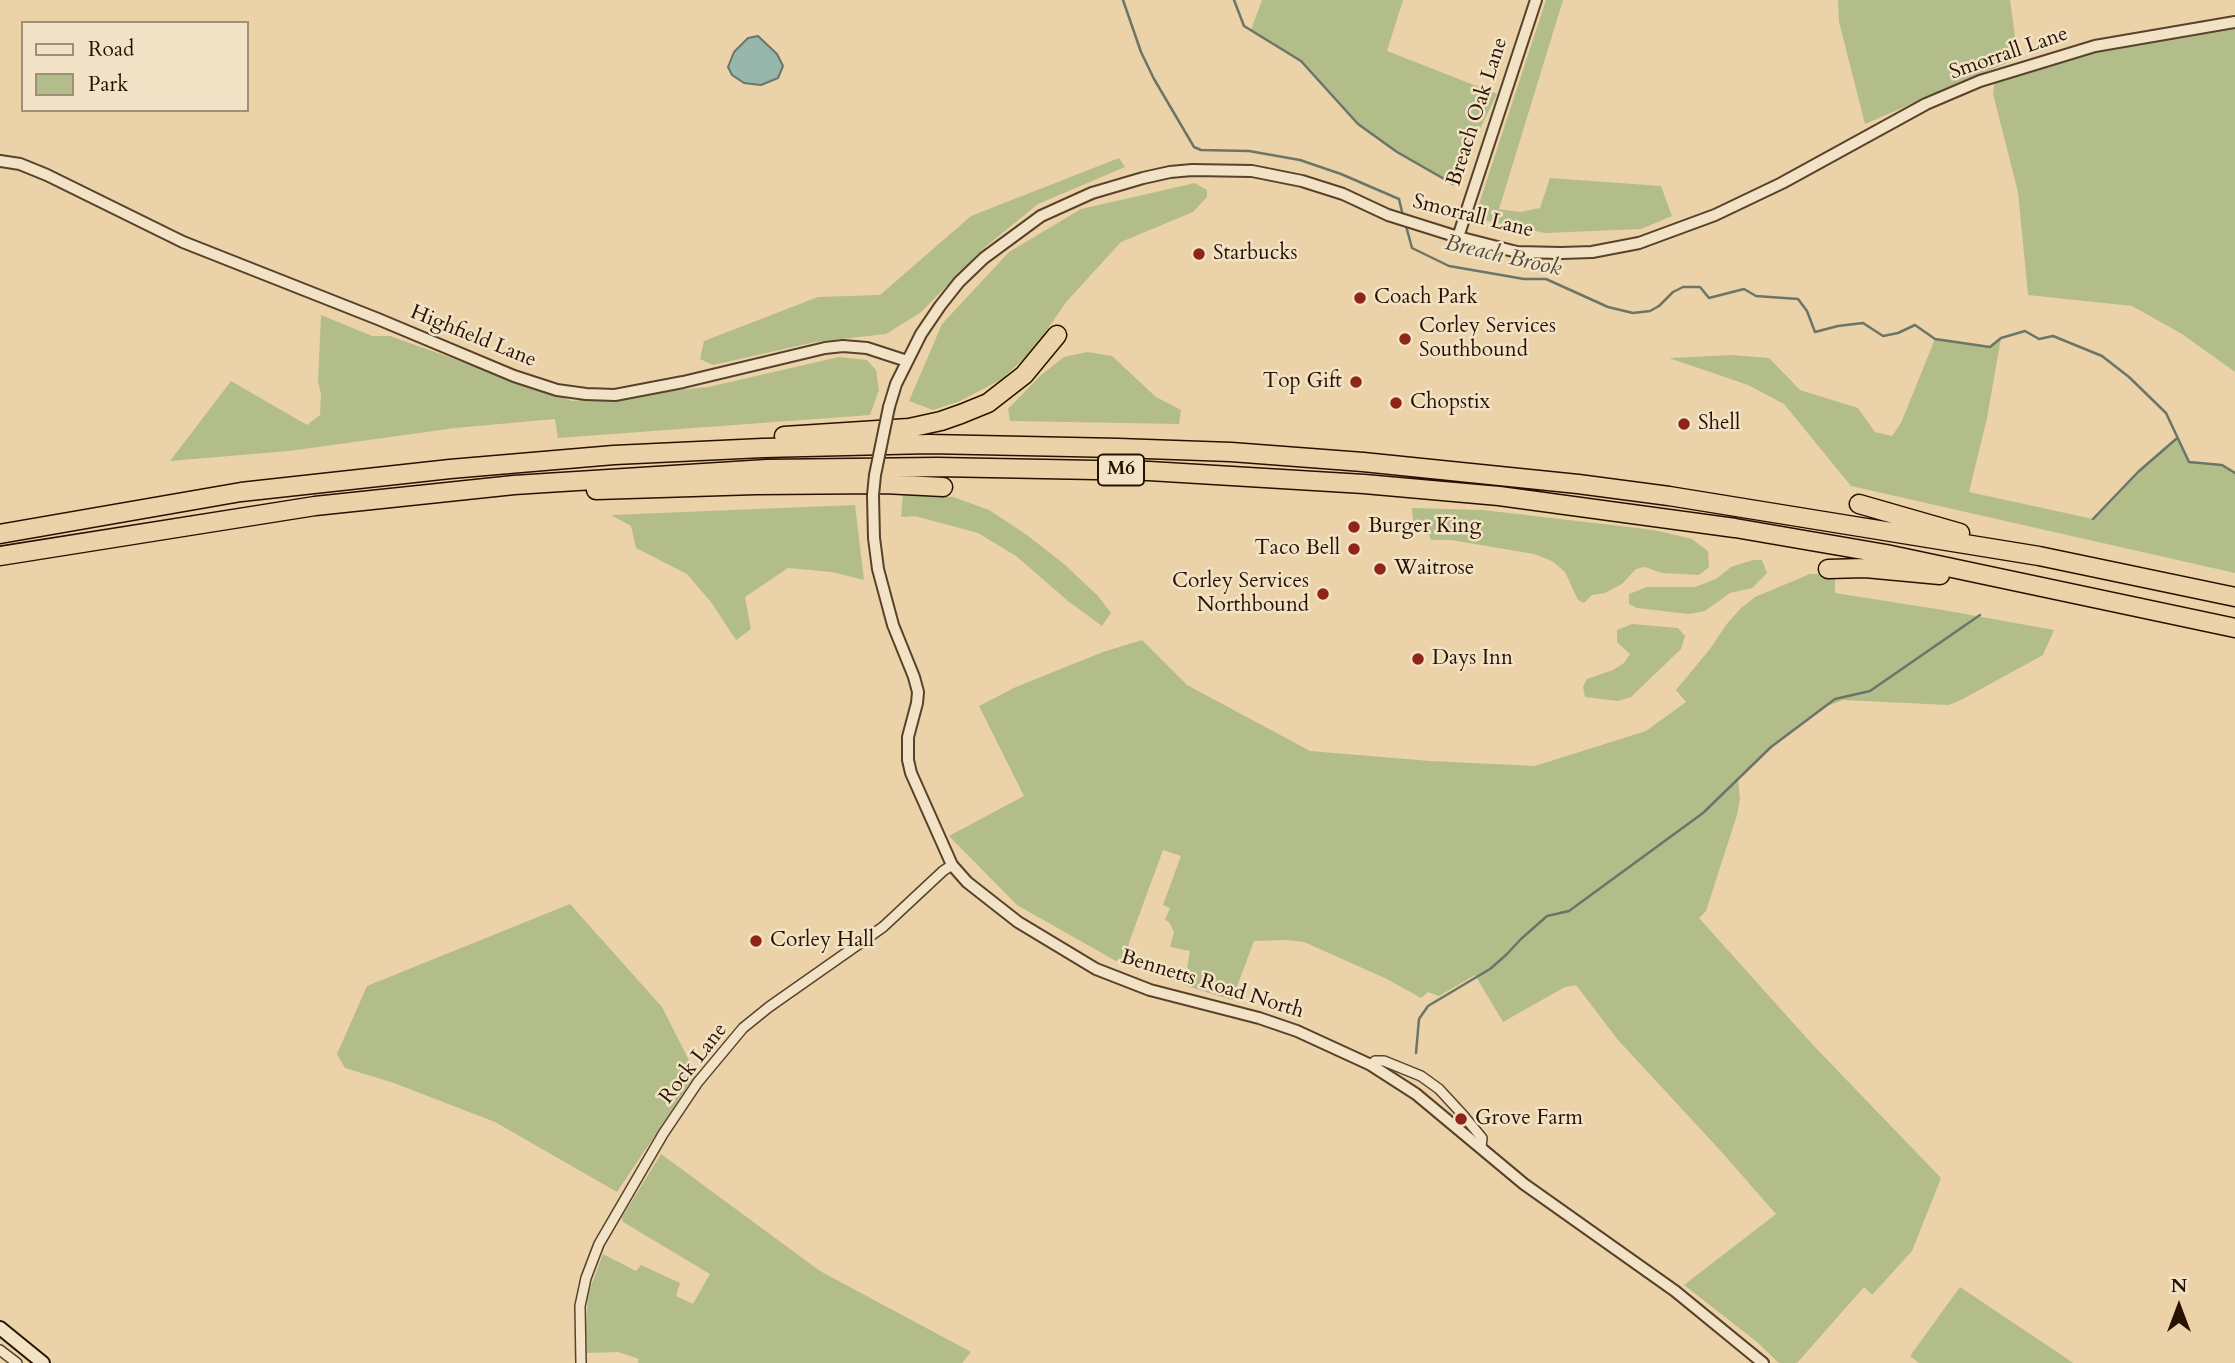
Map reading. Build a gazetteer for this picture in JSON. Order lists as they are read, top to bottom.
{
  "streets": {
    "highway": ["M6"],
    "street": [
      "Smorrall Lane",
      "Breach Oak Lane",
      "Highfield Lane",
      "Bennetts Road North",
      "Rock Lane"
    ]
  },
  "crossings": [
    ["Smorrall Lane", "Breach Oak Lane"],
    ["Smorrall Lane", "Highfield Lane"],
    ["Smorrall Lane", "Bennetts Road North"],
    ["Highfield Lane", "Bennetts Road North"],
    ["Bennetts Road North", "Rock Lane"]
  ],
  "water": ["Breach Brook"],
  "places": [
    "Starbucks",
    "Coach Park",
    "Corley Services Southbound",
    "Top Gift",
    "Chopstix",
    "Shell",
    "Burger King",
    "Taco Bell",
    "Waitrose",
    "Corley Services Northbound",
    "Days Inn",
    "Corley Hall",
    "Grove Farm"
  ],
  "legend": ["Road", "Park"],
  "north": "top"
}
